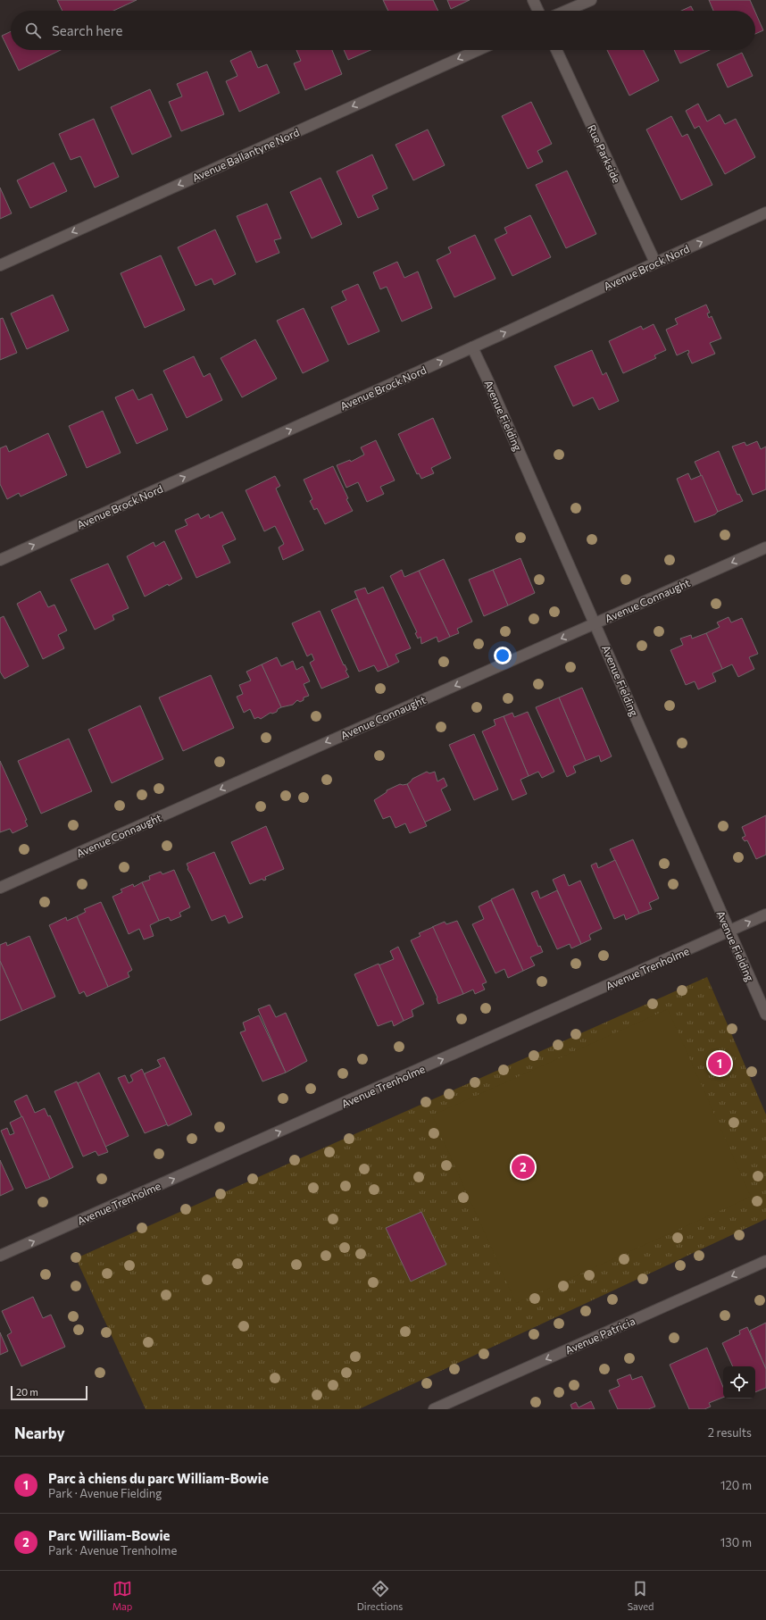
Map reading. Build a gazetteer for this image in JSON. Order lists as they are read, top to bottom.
{
  "streets": {
    "street": [
      "Rue Parkside",
      "Avenue Ballantyne Nord",
      "Avenue Brock Nord",
      "Avenue Fielding",
      "Avenue Connaught",
      "Avenue Trenholme",
      "Avenue Patricia"
    ]
  },
  "crossings": [
    ["Rue Parkside", "Avenue Brock Nord"],
    ["Avenue Brock Nord", "Avenue Fielding"],
    ["Avenue Fielding", "Avenue Connaught"],
    ["Avenue Fielding", "Avenue Trenholme"]
  ],
  "one_way": [
    "Avenue Ballantyne Nord",
    "Avenue Brock Nord",
    "Avenue Connaught",
    "Avenue Trenholme",
    "Avenue Patricia"
  ],
  "scale_bar": "20 m",
  "page": {
    "search": "Search here",
    "pins": ["1", "2"],
    "scale": "20 m",
    "heading": ["Nearby", "2 results"],
    "list": [
      {
        "mark": "1",
        "name": "Parc à chiens du parc William-Bowie",
        "note": "Park · Avenue Fielding",
        "value": "120 m"
      },
      {
        "mark": "2",
        "name": "Parc William-Bowie",
        "note": "Park · Avenue Trenholme",
        "value": "130 m"
      }
    ],
    "nav": ["Map", "Directions", "Saved"]
  }
}
